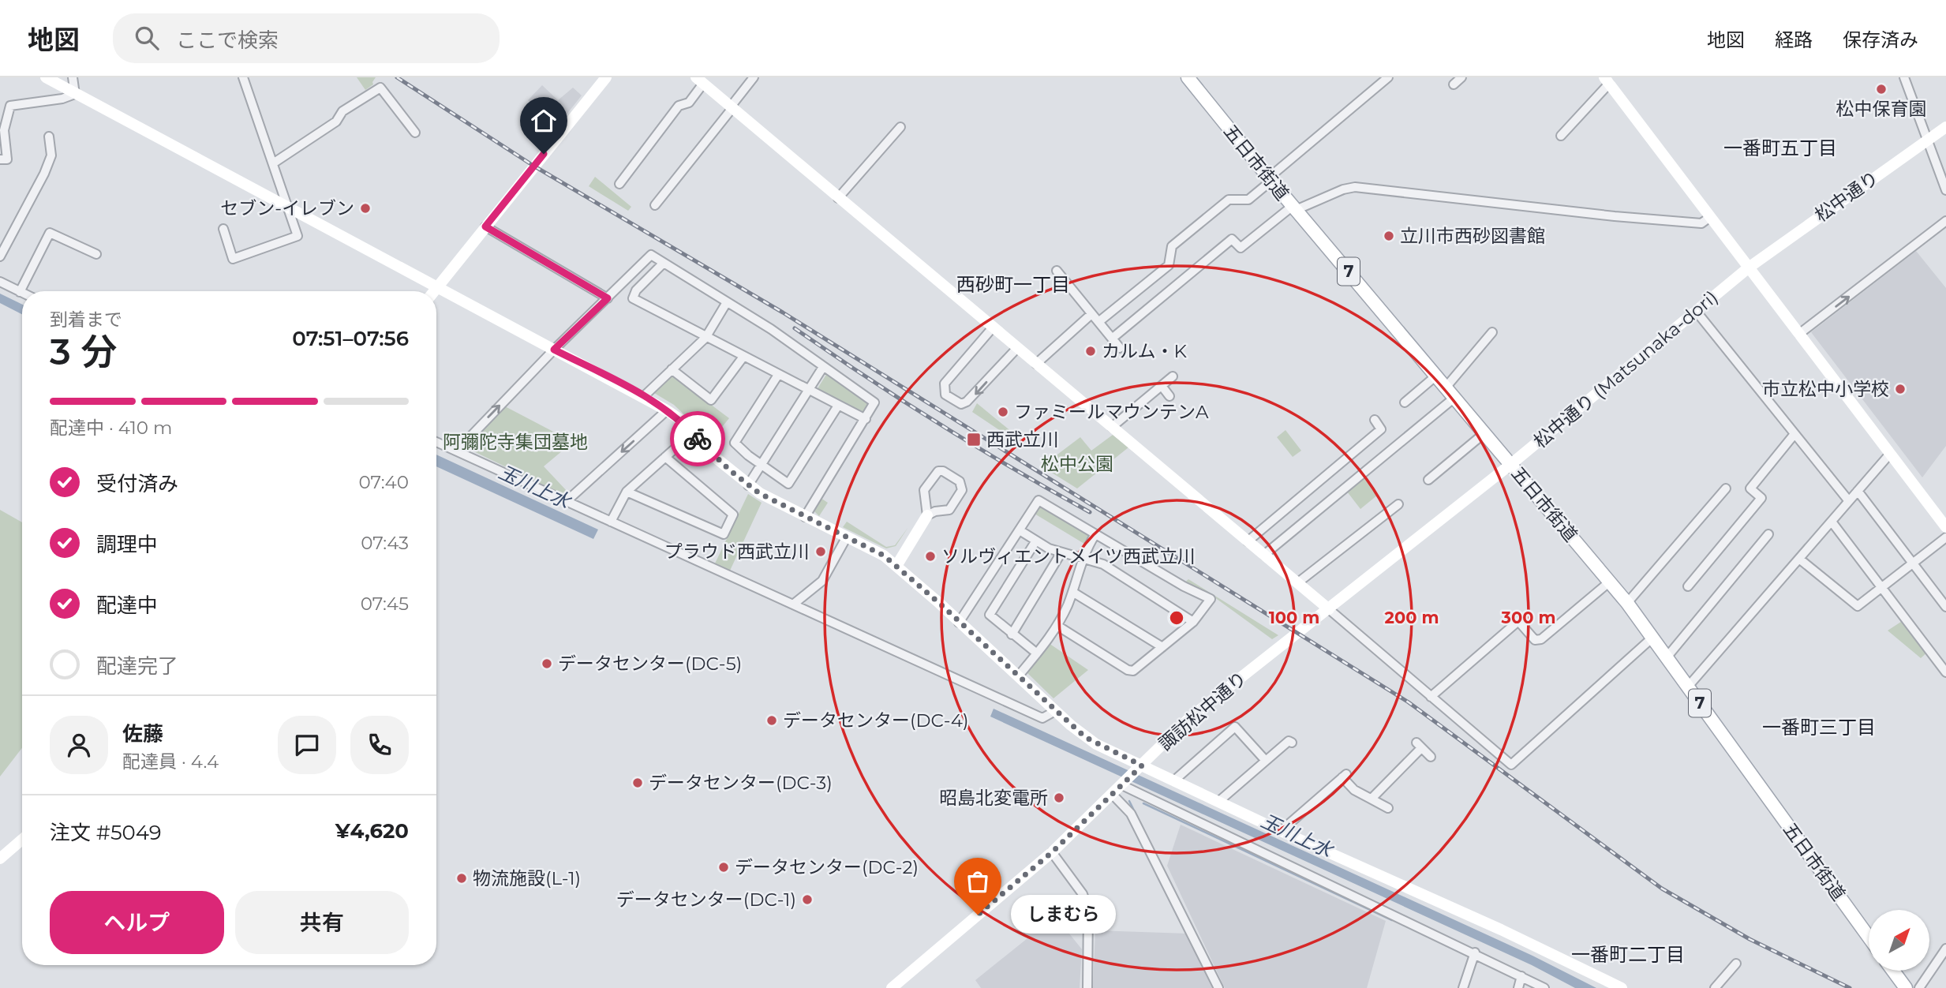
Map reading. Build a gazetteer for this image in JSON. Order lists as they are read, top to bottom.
{
  "streets": {
    "main road": ["五日市街道", "7"],
    "street": ["松中通り", "松中通り (Matsunaka-dori)", "諏訪松中通り"]
  },
  "crossings": [
    ["五日市街道", "松中通り (Matsunaka-dori)"],
    ["松中通り", "松中通り (Matsunaka-dori)"],
    ["松中通り (Matsunaka-dori)", "諏訪松中通り"]
  ],
  "districts": [
    "一番町五丁目",
    "西砂町一丁目",
    "一番町三丁目",
    "一番町二丁目"
  ],
  "water": ["玉川上水"],
  "parks": ["阿彌陀寺集団墓地", "松中公園"],
  "places": {
    "other": [
      "松中保育園",
      "セブン-イレブン",
      "立川市西砂図書館",
      "カルム・K",
      "市立松中小学校",
      "ファミールマウンテンA",
      "プラウド西武立川",
      "ソルヴィエントメイツ西武立川",
      "データセンター(DC-5)",
      "データセンター(DC-4)",
      "データセンター(DC-3)",
      "昭島北変電所",
      "データセンター(DC-2)",
      "物流施設(L-1)",
      "データセンター(DC-1)",
      "しまむら"
    ],
    "transit": ["西武立川"]
  },
  "north": "top right",
  "page": {
    "header": "地図",
    "search": "ここで検索",
    "nav": ["地図", "経路", "保存済み"],
    "heading": ["3 分", "到着まで", "07:51–07:56"],
    "panel": [
      "佐藤",
      "配達員 · 4.4",
      "注文 #5049",
      "¥4,620"
    ],
    "bar": "配達中 · 410 m",
    "list": [
      ["受付済み", "07:40"],
      ["調理中", "07:43"],
      ["配達中", "07:45"],
      "配達完了"
    ],
    "buttons": ["ヘルプ", "共有"],
    "bubble": "しまむら"
  },
  "rings": ["100 m", "200 m", "300 m"]
}
